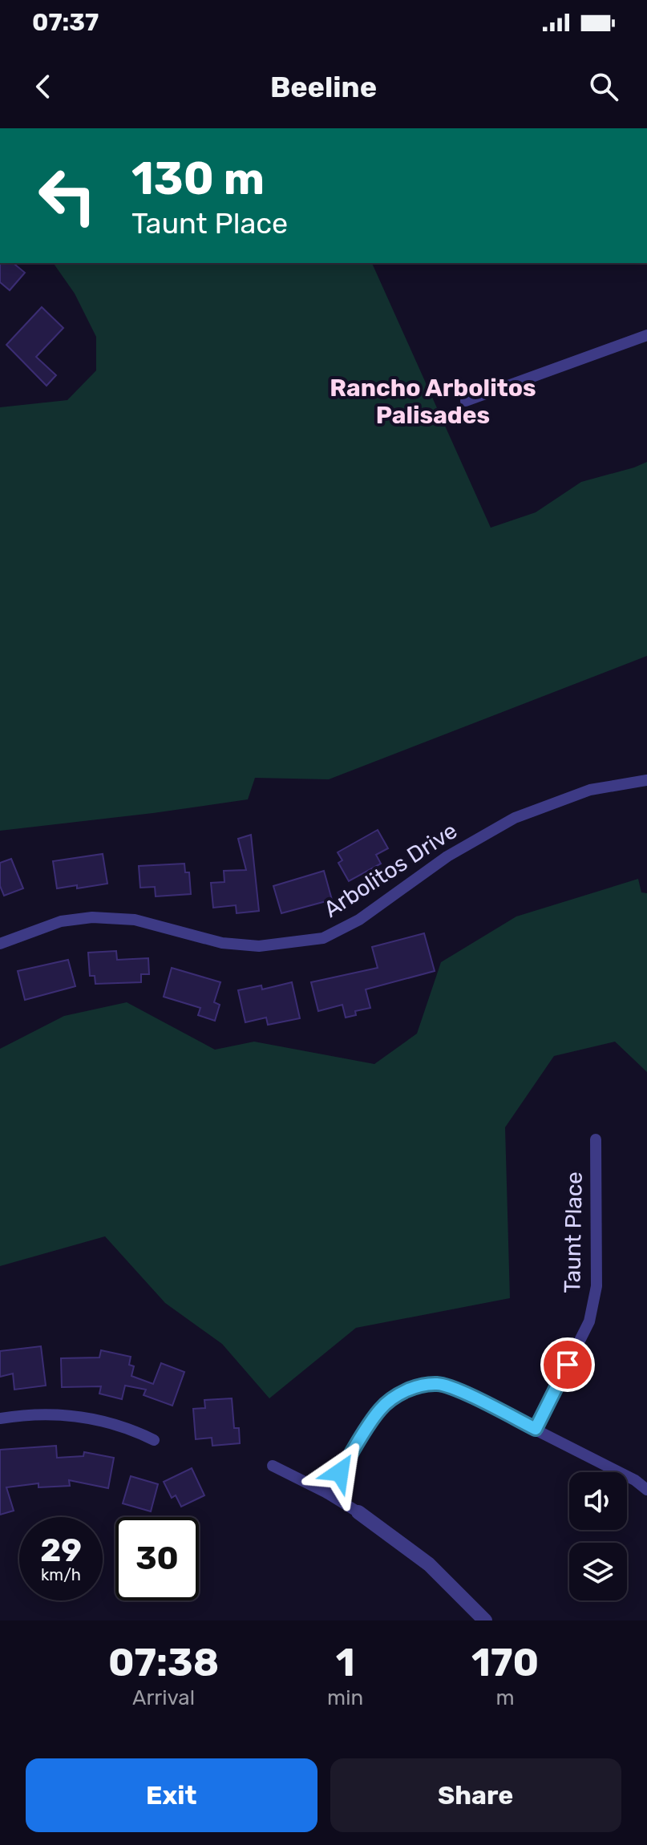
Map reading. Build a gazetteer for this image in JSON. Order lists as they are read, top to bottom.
{
  "streets": {
    "street": ["Arbolitos Drive", "Taunt Place"]
  },
  "districts": ["Rancho Arbolitos Palisades"],
  "page": {
    "status": "07:37",
    "header": "Beeline",
    "turn": ["130 m", "Taunt Place"],
    "speed": "29 km/h",
    "limit": "30",
    "eta": [
      "07:38",
      "Arrival",
      "1",
      "min",
      "170",
      "m"
    ],
    "buttons": ["Exit", "Share"]
  }
}
